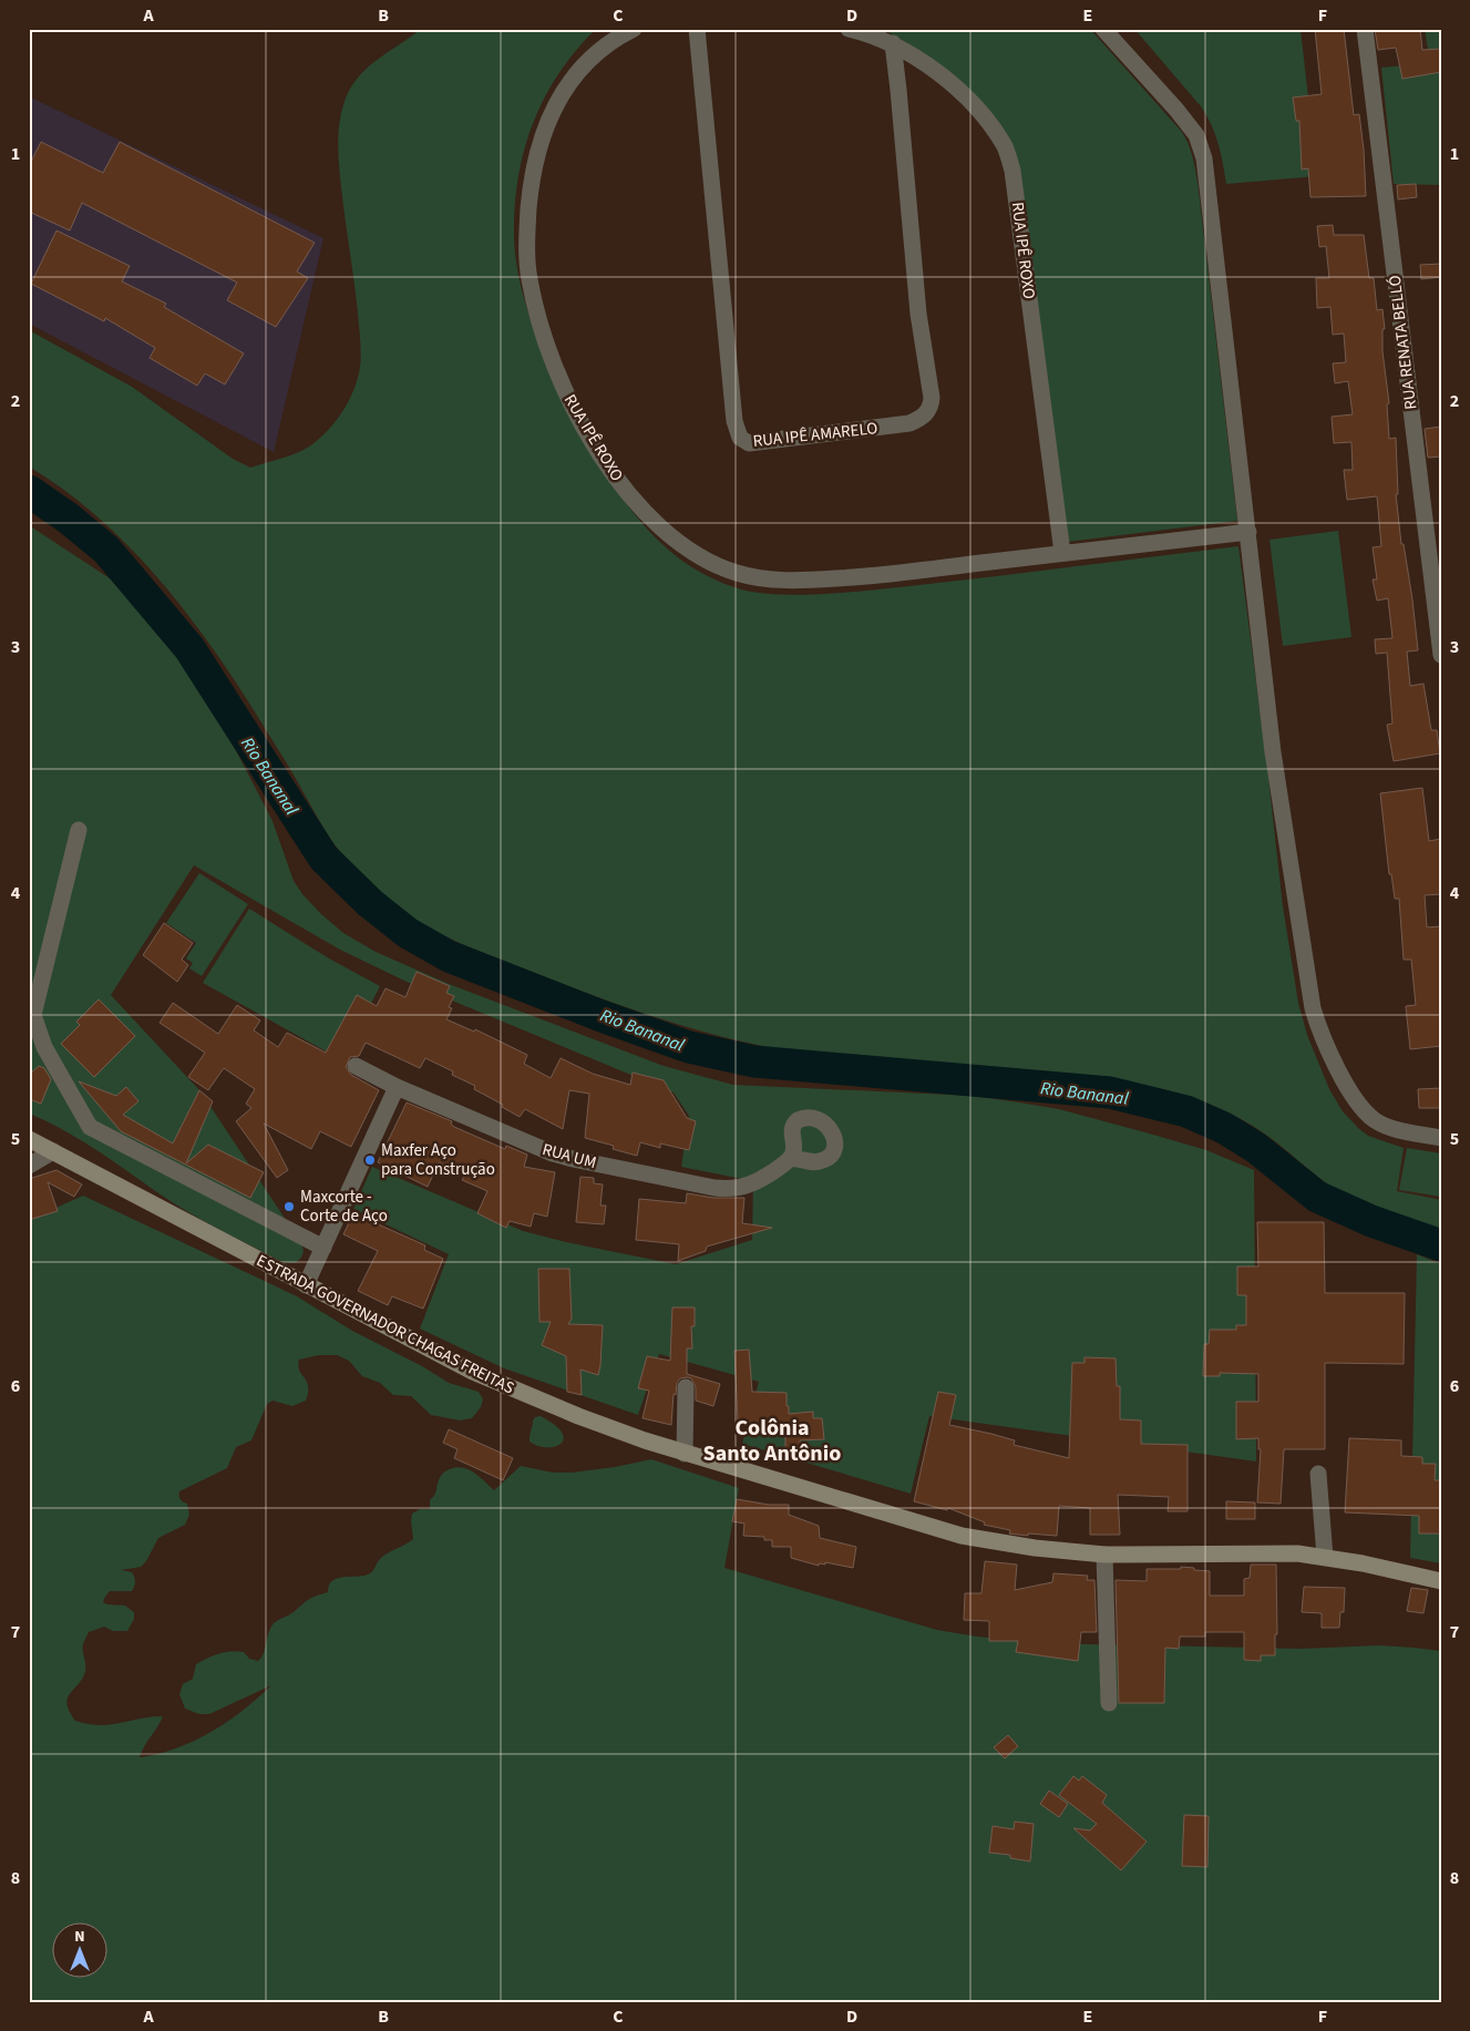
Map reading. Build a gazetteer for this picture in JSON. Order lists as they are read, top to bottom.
{
  "streets": {
    "main road": ["ESTRADA GOVERNADOR CHAGAS FREITAS"],
    "street": [
      "RUA IPÊ ROXO",
      "RUA RENATA BELLÓ",
      "RUA IPÊ AMARELO",
      "RUA UM"
    ]
  },
  "crossings": [
    ["RUA IPÊ ROXO", "RUA IPÊ AMARELO"]
  ],
  "districts": ["Colônia Santo Antônio"],
  "water": ["Rio Bananal"],
  "places": ["Maxfer Aço para Construção", "Maxcorte - Corte de Aço"],
  "north": "top",
  "grid": {
    "columns": [
      "A",
      "B",
      "C",
      "D",
      "E",
      "F"
    ],
    "rows": [
      "1",
      "2",
      "3",
      "4",
      "5",
      "6",
      "7",
      "8"
    ]
  }
}
